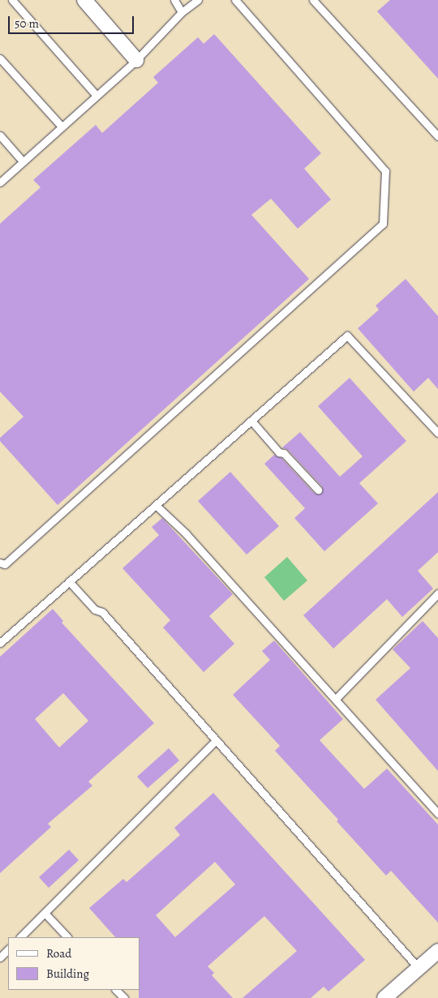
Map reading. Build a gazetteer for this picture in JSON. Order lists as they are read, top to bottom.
{
  "legend": ["Road", "Building"],
  "scale_bar": "50 m"
}
